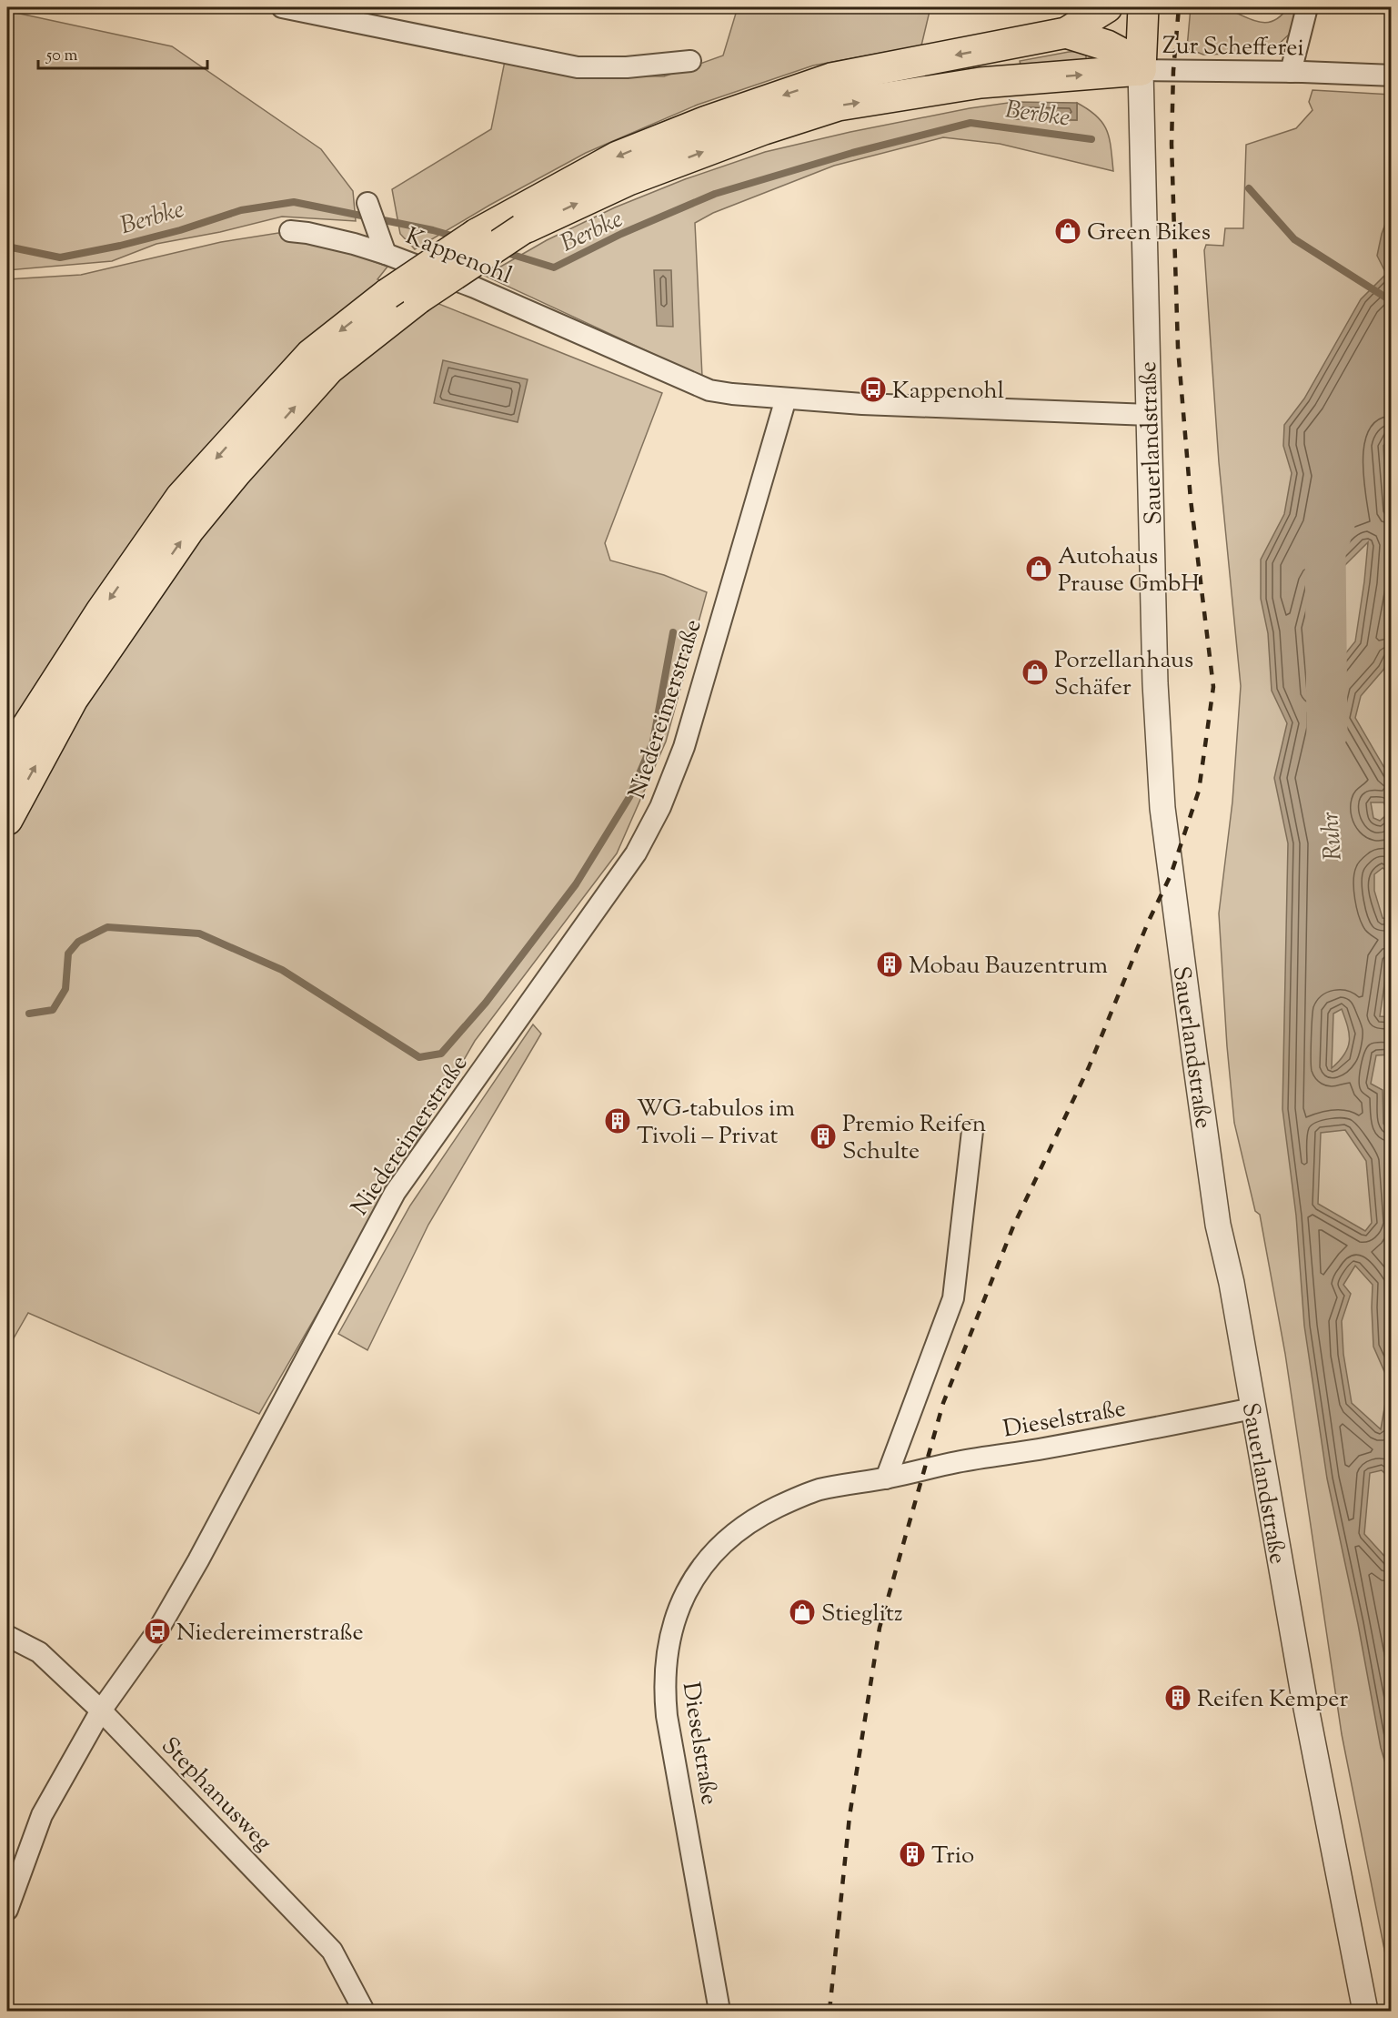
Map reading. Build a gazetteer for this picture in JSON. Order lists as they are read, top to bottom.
{
  "streets": {
    "street": [
      "Zur Schefferei",
      "Kappenohl",
      "Sauerlandstraße",
      "Niedereimerstraße",
      "Dieselstraße",
      "Stephanusweg"
    ]
  },
  "crossings": [
    ["Zur Schefferei", "Sauerlandstraße"],
    ["Kappenohl", "Sauerlandstraße"],
    ["Kappenohl", "Niedereimerstraße"],
    ["Sauerlandstraße", "Dieselstraße"],
    ["Niedereimerstraße", "Stephanusweg"]
  ],
  "water": ["Berbke", "Ruhr"],
  "places": {
    "shop": [
      "Green Bikes",
      "Autohaus Prause GmbH",
      "Porzellanhaus Schäfer",
      "Stieglitz"
    ],
    "bus stop": ["Kappenohl", "Niedereimerstraße"],
    "building": [
      "Mobau Bauzentrum",
      "WG-tabulos im Tivoli – Privat",
      "Premio Reifen Schulte",
      "Reifen Kemper",
      "Trio"
    ]
  },
  "scale_bar": "50 m"
}
